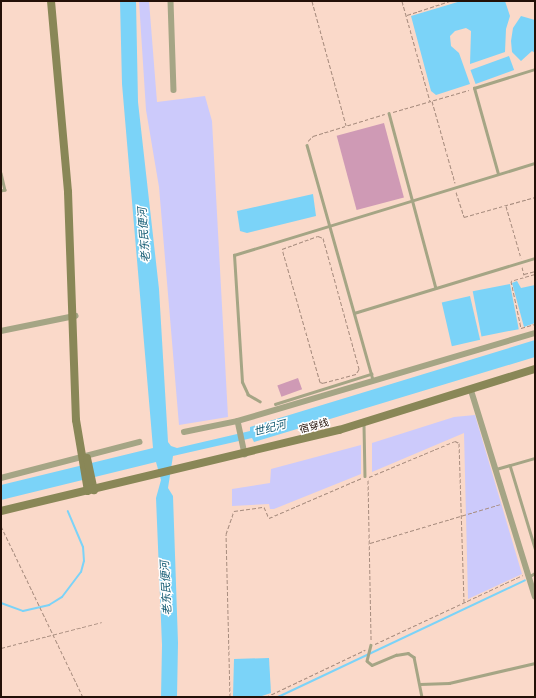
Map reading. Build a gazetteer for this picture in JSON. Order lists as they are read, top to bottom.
{
  "streets": {
    "street": ["宿穿线"]
  },
  "water": ["老东民便河", "世纪河"]
}
